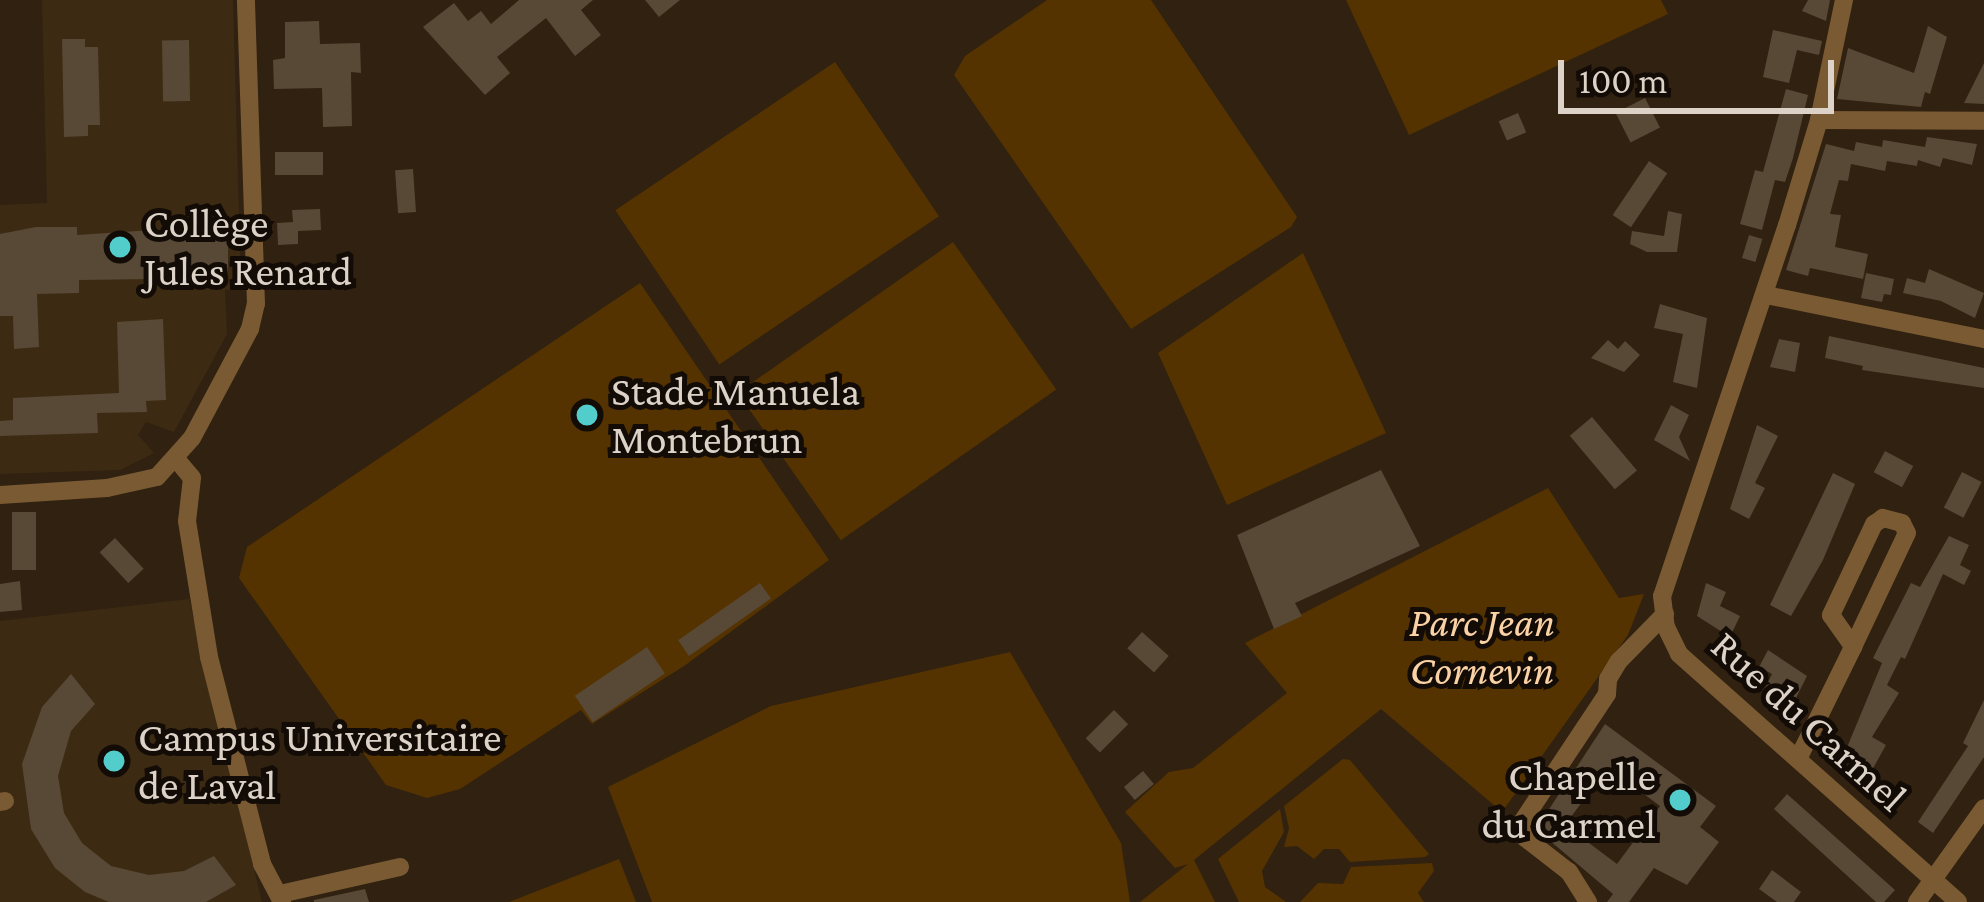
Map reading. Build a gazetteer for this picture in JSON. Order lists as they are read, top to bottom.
{
  "streets": {
    "street": ["Rue du Carmel"]
  },
  "parks": ["Parc Jean Cornevin"],
  "places": [
    "Collège Jules Renard",
    "Stade Manuela Montebrun",
    "Campus Universitaire de Laval",
    "Chapelle du Carmel"
  ],
  "scale_bar": "100 m"
}
